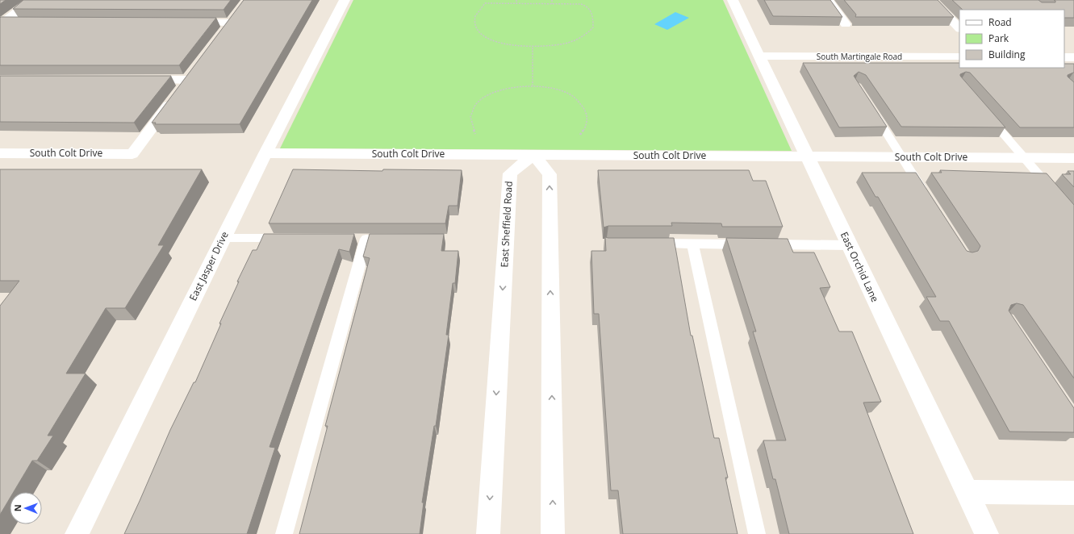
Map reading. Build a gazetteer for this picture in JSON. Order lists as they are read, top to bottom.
{
  "streets": {
    "street": [
      "South Martingale Road",
      "South Colt Drive",
      "East Sheffield Road",
      "East Jasper Drive",
      "East Orchid Lane"
    ]
  },
  "crossings": [
    ["South Martingale Road", "East Orchid Lane"],
    ["South Colt Drive", "East Sheffield Road"],
    ["South Colt Drive", "East Jasper Drive"],
    ["South Colt Drive", "East Orchid Lane"]
  ],
  "legend": ["Road", "Park", "Building"],
  "north": "left"
}
